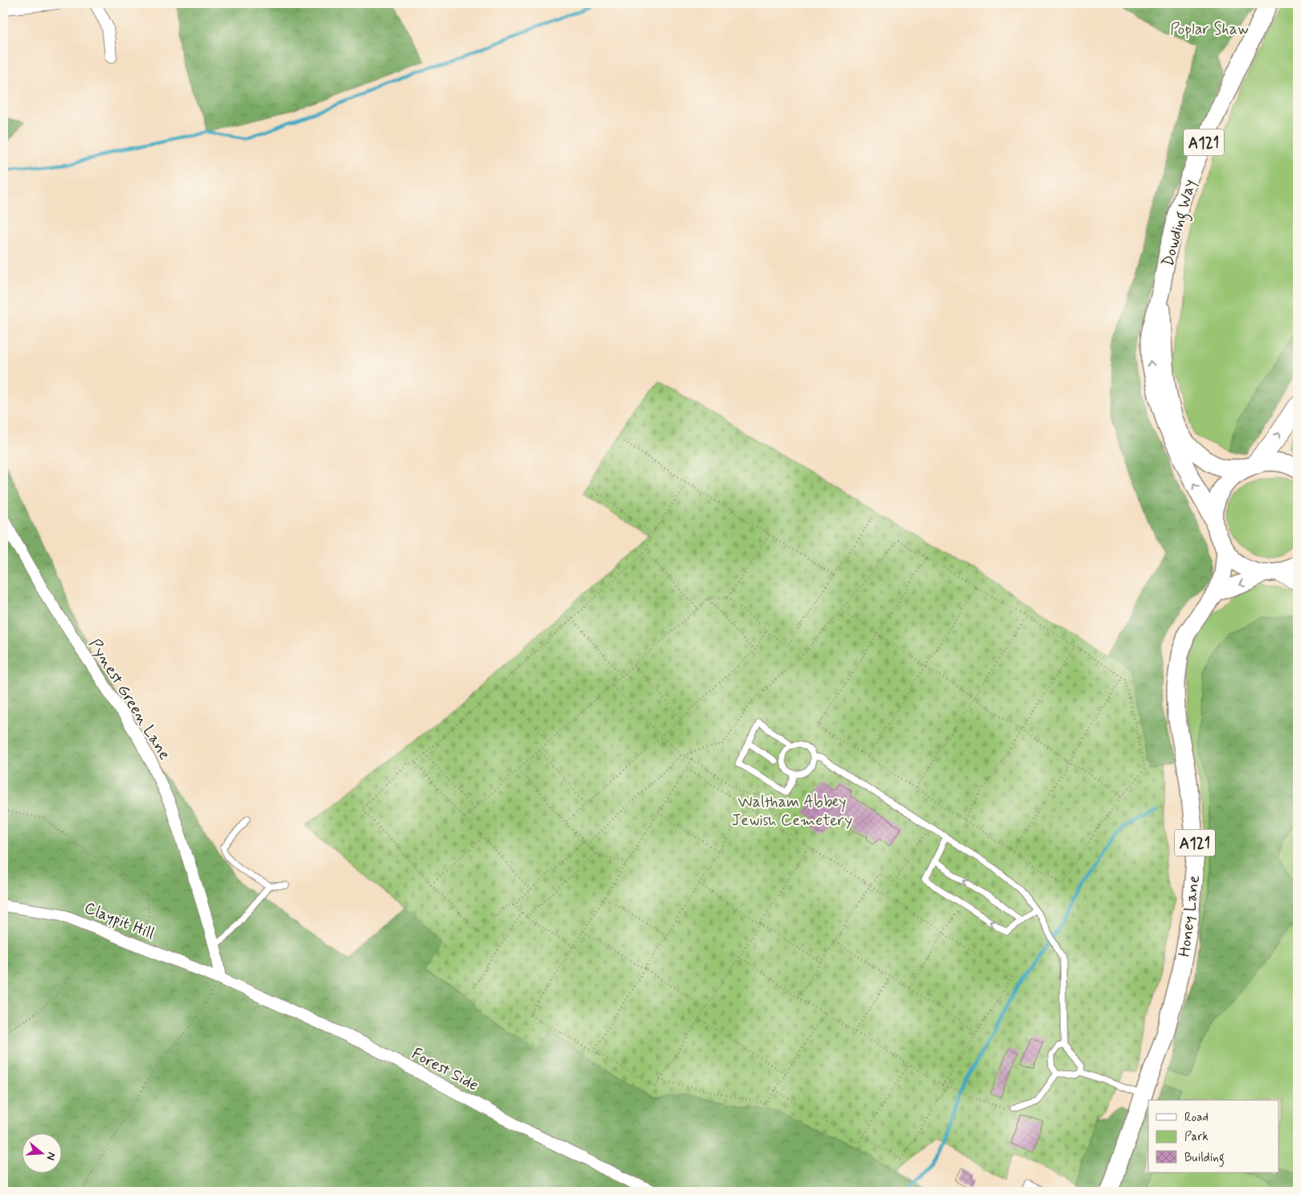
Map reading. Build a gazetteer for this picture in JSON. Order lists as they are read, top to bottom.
{
  "streets": {
    "main road": ["A121", "Dowding Way", "Honey Lane"],
    "street": ["Pynest Green Lane", "Claypit Hill", "Forest Side"]
  },
  "crossings": [
    ["Pynest Green Lane", "Claypit Hill"],
    ["Pynest Green Lane", "Forest Side"],
    ["Claypit Hill", "Forest Side"]
  ],
  "parks": ["Poplar Shaw", "Waltham Abbey Jewish Cemetery"],
  "legend": ["Road", "Park", "Building"],
  "north": "right"
}
